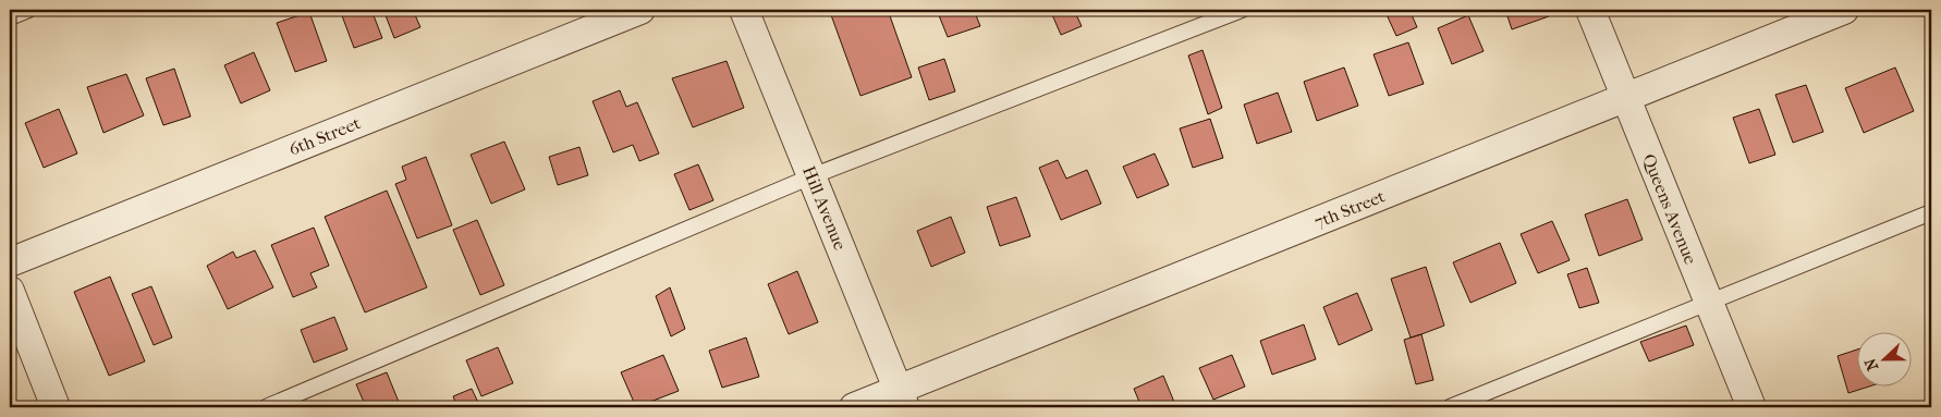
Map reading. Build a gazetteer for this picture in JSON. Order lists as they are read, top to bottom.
{
  "streets": {
    "street": [
      "6th Street",
      "Hill Avenue",
      "7th Street",
      "Queens Avenue"
    ]
  },
  "crossings": [
    ["Hill Avenue", "7th Street"],
    ["7th Street", "Queens Avenue"]
  ],
  "north": "left"
}
